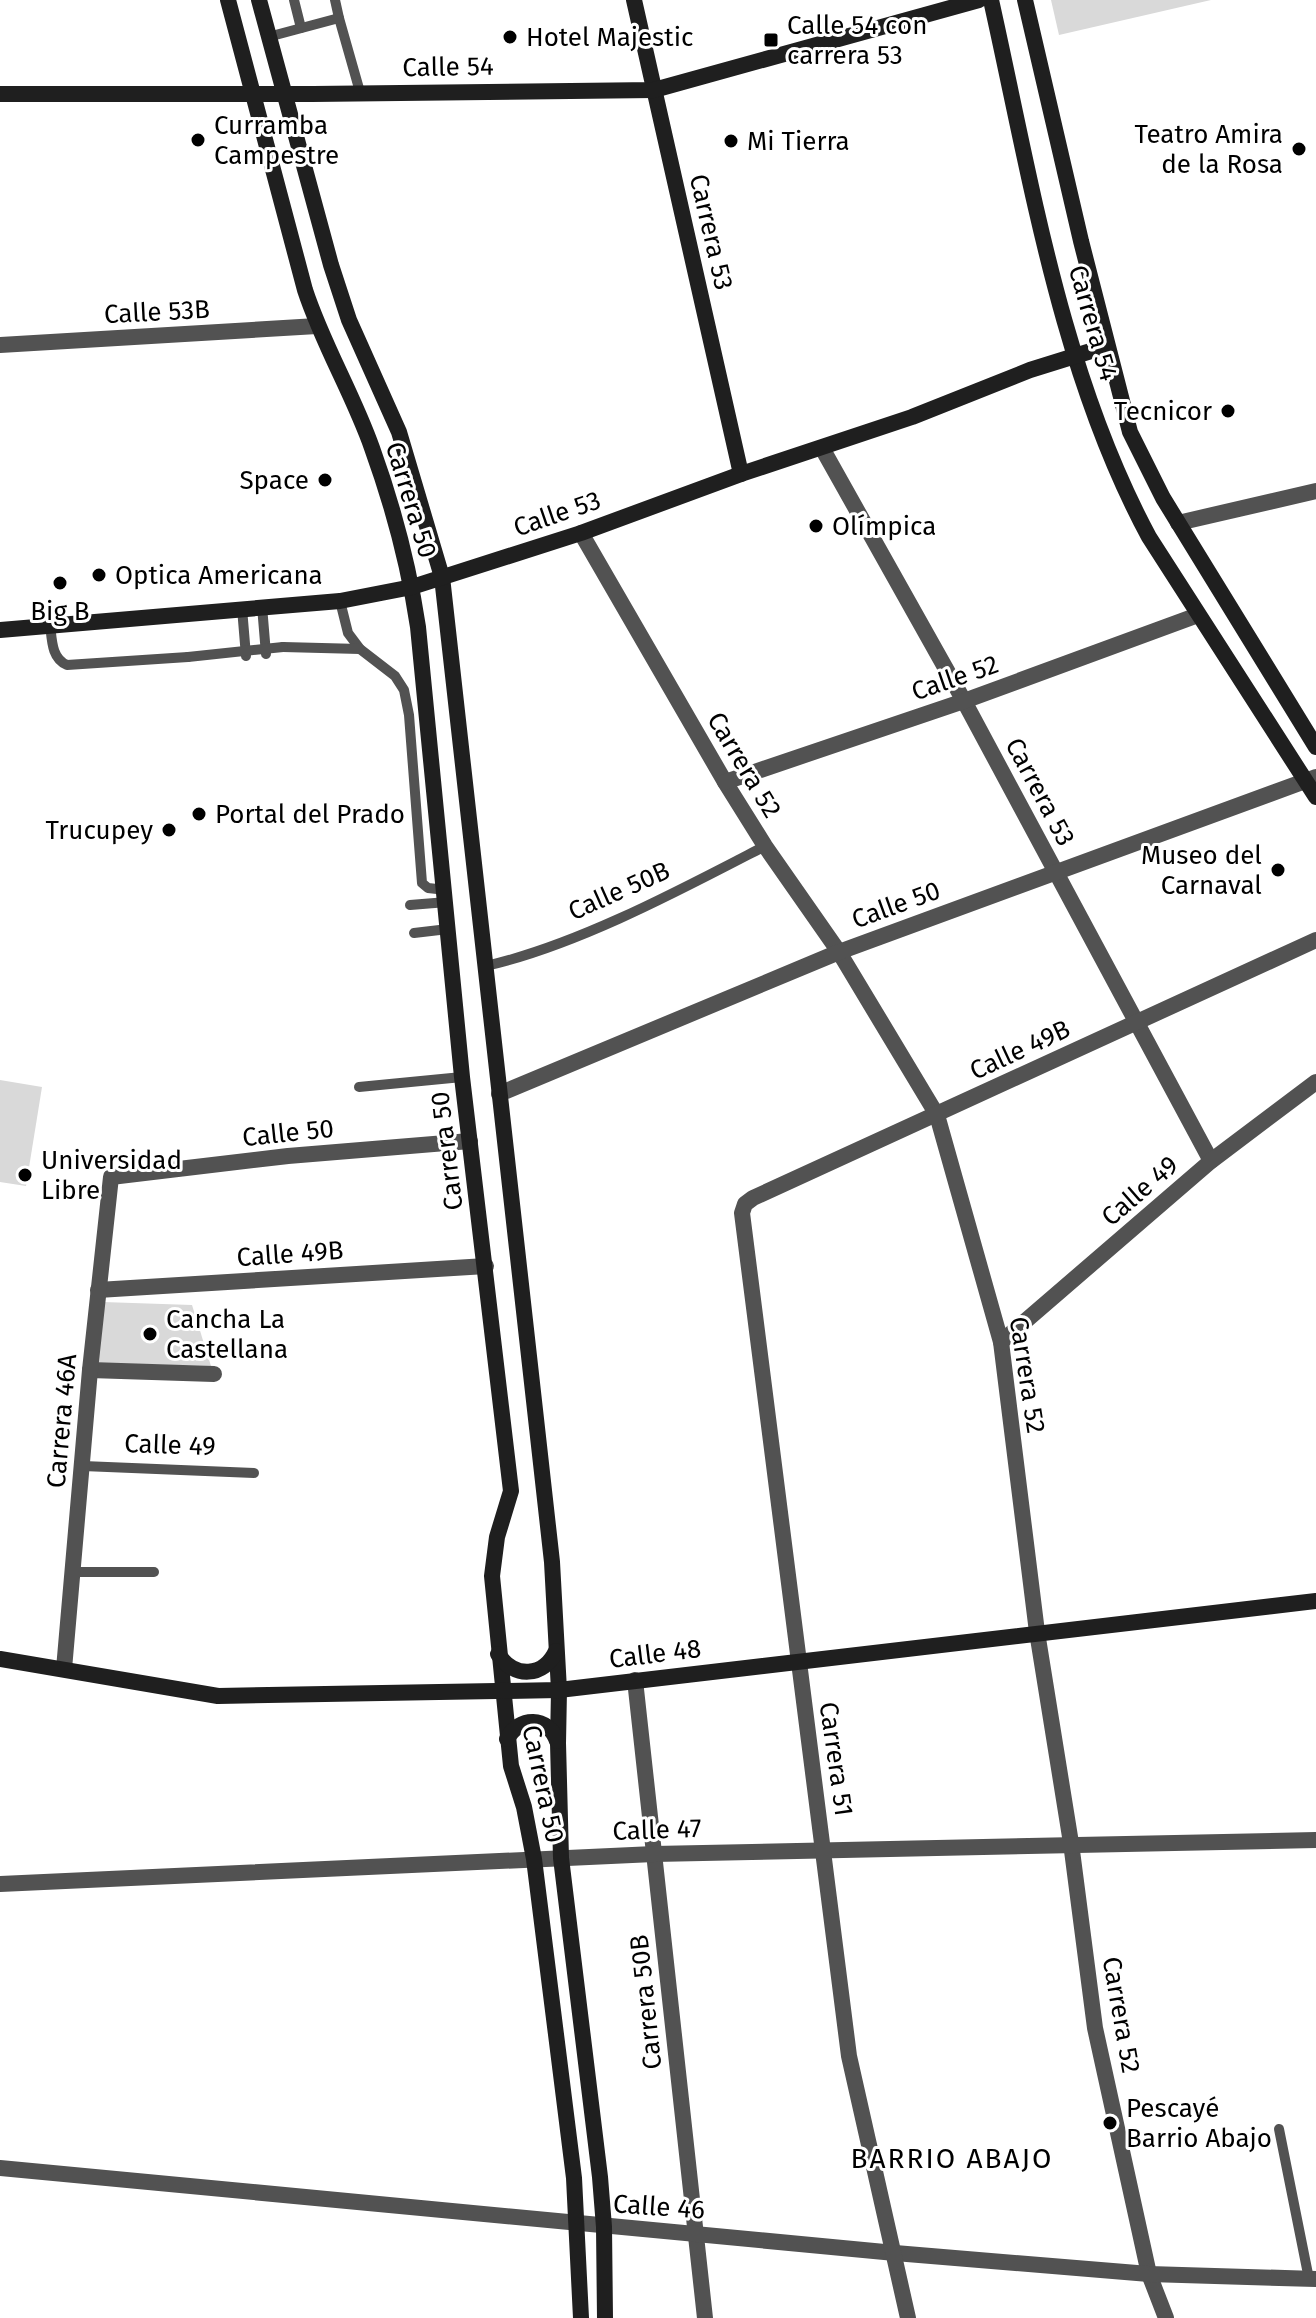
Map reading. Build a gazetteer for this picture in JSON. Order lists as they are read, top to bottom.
{
  "streets": {
    "street": [
      "Calle 54",
      "Carrera 53",
      "Calle 53B",
      "Carrera 54",
      "Carrera 50",
      "Calle 53",
      "Calle 52",
      "Carrera 52",
      "Calle 50",
      "Calle 49B",
      "Calle 49",
      "Carrera 46A",
      "Calle 48",
      "Carrera 51",
      "Calle 47",
      "Carrera 50B",
      "Calle 46"
    ],
    "lane": ["Calle 50B"]
  },
  "crossings": [
    ["Calle 54", "Carrera 53"],
    ["Calle 54", "Carrera 50"],
    ["Carrera 53", "Calle 53"],
    ["Carrera 53", "Calle 52"],
    ["Carrera 53", "Calle 50"],
    ["Carrera 53", "Calle 49B"],
    ["Carrera 53", "Calle 49"],
    ["Calle 53B", "Carrera 50"],
    ["Carrera 54", "Calle 53"],
    ["Carrera 54", "Calle 52"],
    ["Carrera 54", "Calle 50"],
    ["Carrera 50", "Calle 53"],
    ["Carrera 50", "Calle 50B"],
    ["Carrera 50", "Calle 50"],
    ["Carrera 50", "Calle 49B"],
    ["Carrera 50", "Calle 48"],
    ["Carrera 50", "Calle 47"],
    ["Carrera 50", "Calle 46"],
    ["Calle 53", "Carrera 52"],
    ["Calle 52", "Carrera 52"],
    ["Carrera 52", "Calle 50B"],
    ["Carrera 52", "Calle 50"],
    ["Carrera 52", "Calle 49B"],
    ["Carrera 52", "Calle 49"],
    ["Carrera 52", "Calle 48"],
    ["Carrera 52", "Calle 47"],
    ["Carrera 52", "Calle 46"],
    ["Calle 50", "Carrera 46A"],
    ["Calle 49B", "Carrera 46A"],
    ["Calle 49B", "Carrera 51"],
    ["Calle 49", "Carrera 46A"],
    ["Carrera 46A", "Calle 48"],
    ["Calle 48", "Carrera 51"],
    ["Calle 48", "Carrera 50B"],
    ["Carrera 51", "Calle 47"],
    ["Carrera 51", "Calle 46"],
    ["Calle 47", "Carrera 50B"],
    ["Carrera 50B", "Calle 46"]
  ],
  "districts": ["BARRIO ABAJO"],
  "places": {
    "other": [
      "Hotel Majestic",
      "Curramba Campestre",
      "Mi Tierra",
      "Teatro Amira de la Rosa",
      "Tecnicor",
      "Space",
      "Olímpica",
      "Optica Americana",
      "Big B",
      "Portal del Prado",
      "Trucupey",
      "Museo del Carnaval",
      "Universidad Libre",
      "Cancha La Castellana",
      "Pescayé Barrio Abajo"
    ],
    "transit": ["Calle 54 con carrera 53"]
  }
}
